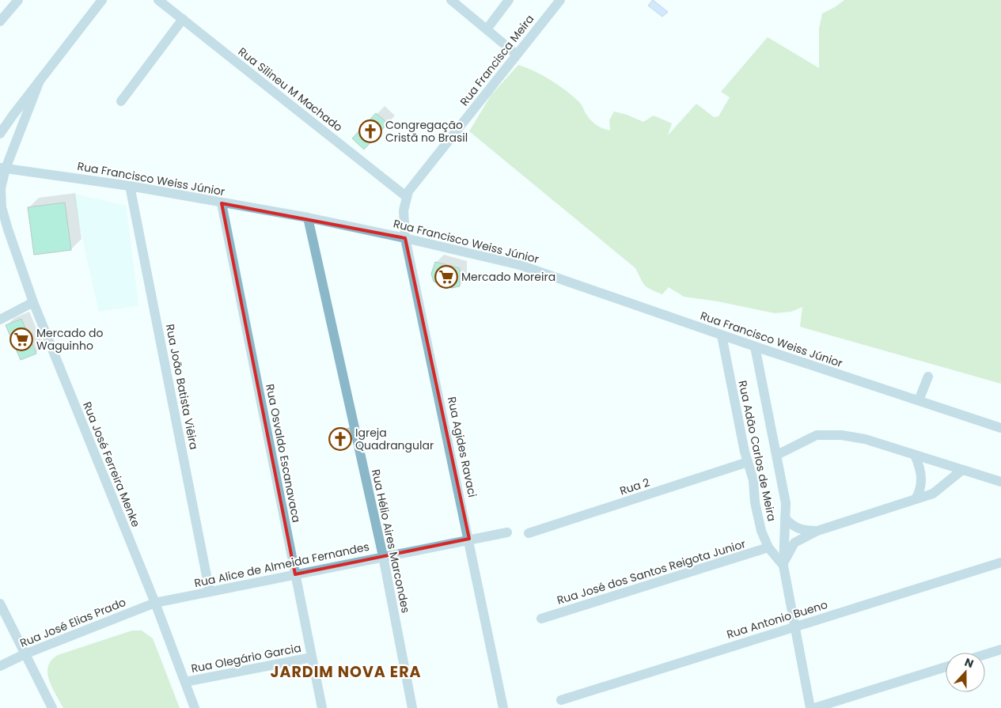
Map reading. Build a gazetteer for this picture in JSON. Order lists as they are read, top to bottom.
{
  "streets": {
    "street": [
      "Rua Francisca Meira",
      "Rua Silineu M Machado",
      "Rua Francisco Weiss Júnior",
      "Rua João Batista Viêira",
      "Rua Agides Ravaci",
      "Rua Adão Carlos de Meira",
      "Rua Osvaldo Escanavaca",
      "Rua José Ferreira Menke",
      "Rua 2",
      "Rua Hélio Aires Marcondes",
      "Rua Alice de Almeida Fernandes",
      "Rua José dos Santos Reigota Junior",
      "Rua Antonio Bueno",
      "Rua José Elias Prado",
      "Rua Olegário Garcia"
    ]
  },
  "crossings": [
    ["Rua Francisca Meira", "Rua Silineu M Machado"],
    ["Rua Francisca Meira", "Rua Agides Ravaci"],
    ["Rua Silineu M Machado", "Rua Agides Ravaci"],
    ["Rua Francisco Weiss Júnior", "Rua João Batista Viêira"],
    ["Rua Francisco Weiss Júnior", "Rua Agides Ravaci"],
    ["Rua Francisco Weiss Júnior", "Rua Adão Carlos de Meira"],
    ["Rua Francisco Weiss Júnior", "Rua Osvaldo Escanavaca"],
    ["Rua Francisco Weiss Júnior", "Rua José Ferreira Menke"],
    ["Rua Francisco Weiss Júnior", "Rua Hélio Aires Marcondes"],
    ["Rua João Batista Viêira", "Rua Alice de Almeida Fernandes"],
    ["Rua Agides Ravaci", "Rua Alice de Almeida Fernandes"],
    ["Rua Adão Carlos de Meira", "Rua 2"],
    ["Rua Adão Carlos de Meira", "Rua José dos Santos Reigota Junior"],
    ["Rua Adão Carlos de Meira", "Rua Antonio Bueno"],
    ["Rua Osvaldo Escanavaca", "Rua Alice de Almeida Fernandes"],
    ["Rua Osvaldo Escanavaca", "Rua Olegário Garcia"],
    ["Rua José Ferreira Menke", "Rua Alice de Almeida Fernandes"],
    ["Rua José Ferreira Menke", "Rua José Elias Prado"],
    ["Rua José Ferreira Menke", "Rua Olegário Garcia"],
    ["Rua Hélio Aires Marcondes", "Rua Alice de Almeida Fernandes"],
    ["Rua Alice de Almeida Fernandes", "Rua José Elias Prado"]
  ],
  "districts": ["JARDIM NOVA ERA"],
  "places": {
    "church": ["Congregação Cristã no Brasil", "Igreja Quadrangular"],
    "supermarket": ["Mercado Moreira", "Mercado do Waguinho"]
  },
  "north": "top"
}
